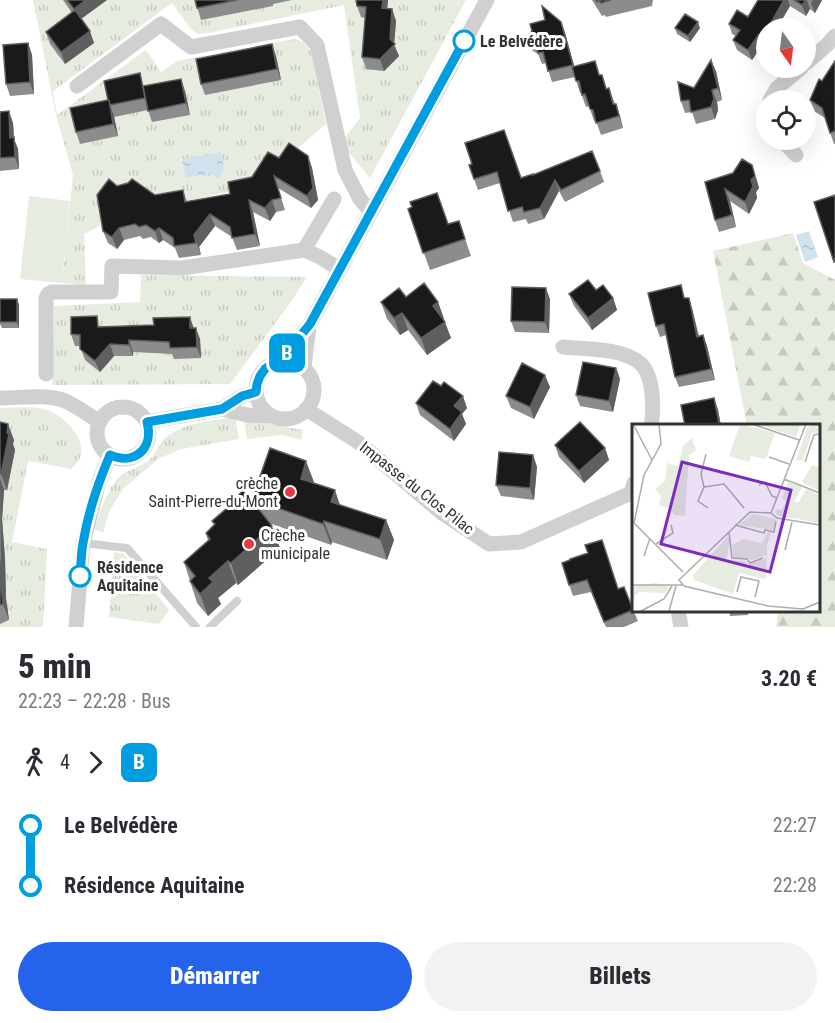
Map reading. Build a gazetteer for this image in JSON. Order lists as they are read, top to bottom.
{
  "streets": {
    "street": ["Impasse du Clos Pilac"]
  },
  "places": [
    "Le Belvédère",
    "crèche Saint-Pierre-du-Mont",
    "Crèche municipale",
    "Résidence Aquitaine"
  ],
  "lines": ["bus line B"],
  "north": "bottom",
  "page": {
    "on_map": "B",
    "heading": ["5 min", "22:23 – 22:28 · Bus", "3.20 €"],
    "legs": ["4", "B"],
    "list": [
      {
        "name": "Le Belvédère",
        "value": "22:27"
      },
      {
        "name": "Résidence Aquitaine",
        "value": "22:28"
      }
    ],
    "buttons": ["Démarrer", "Billets"]
  }
}
